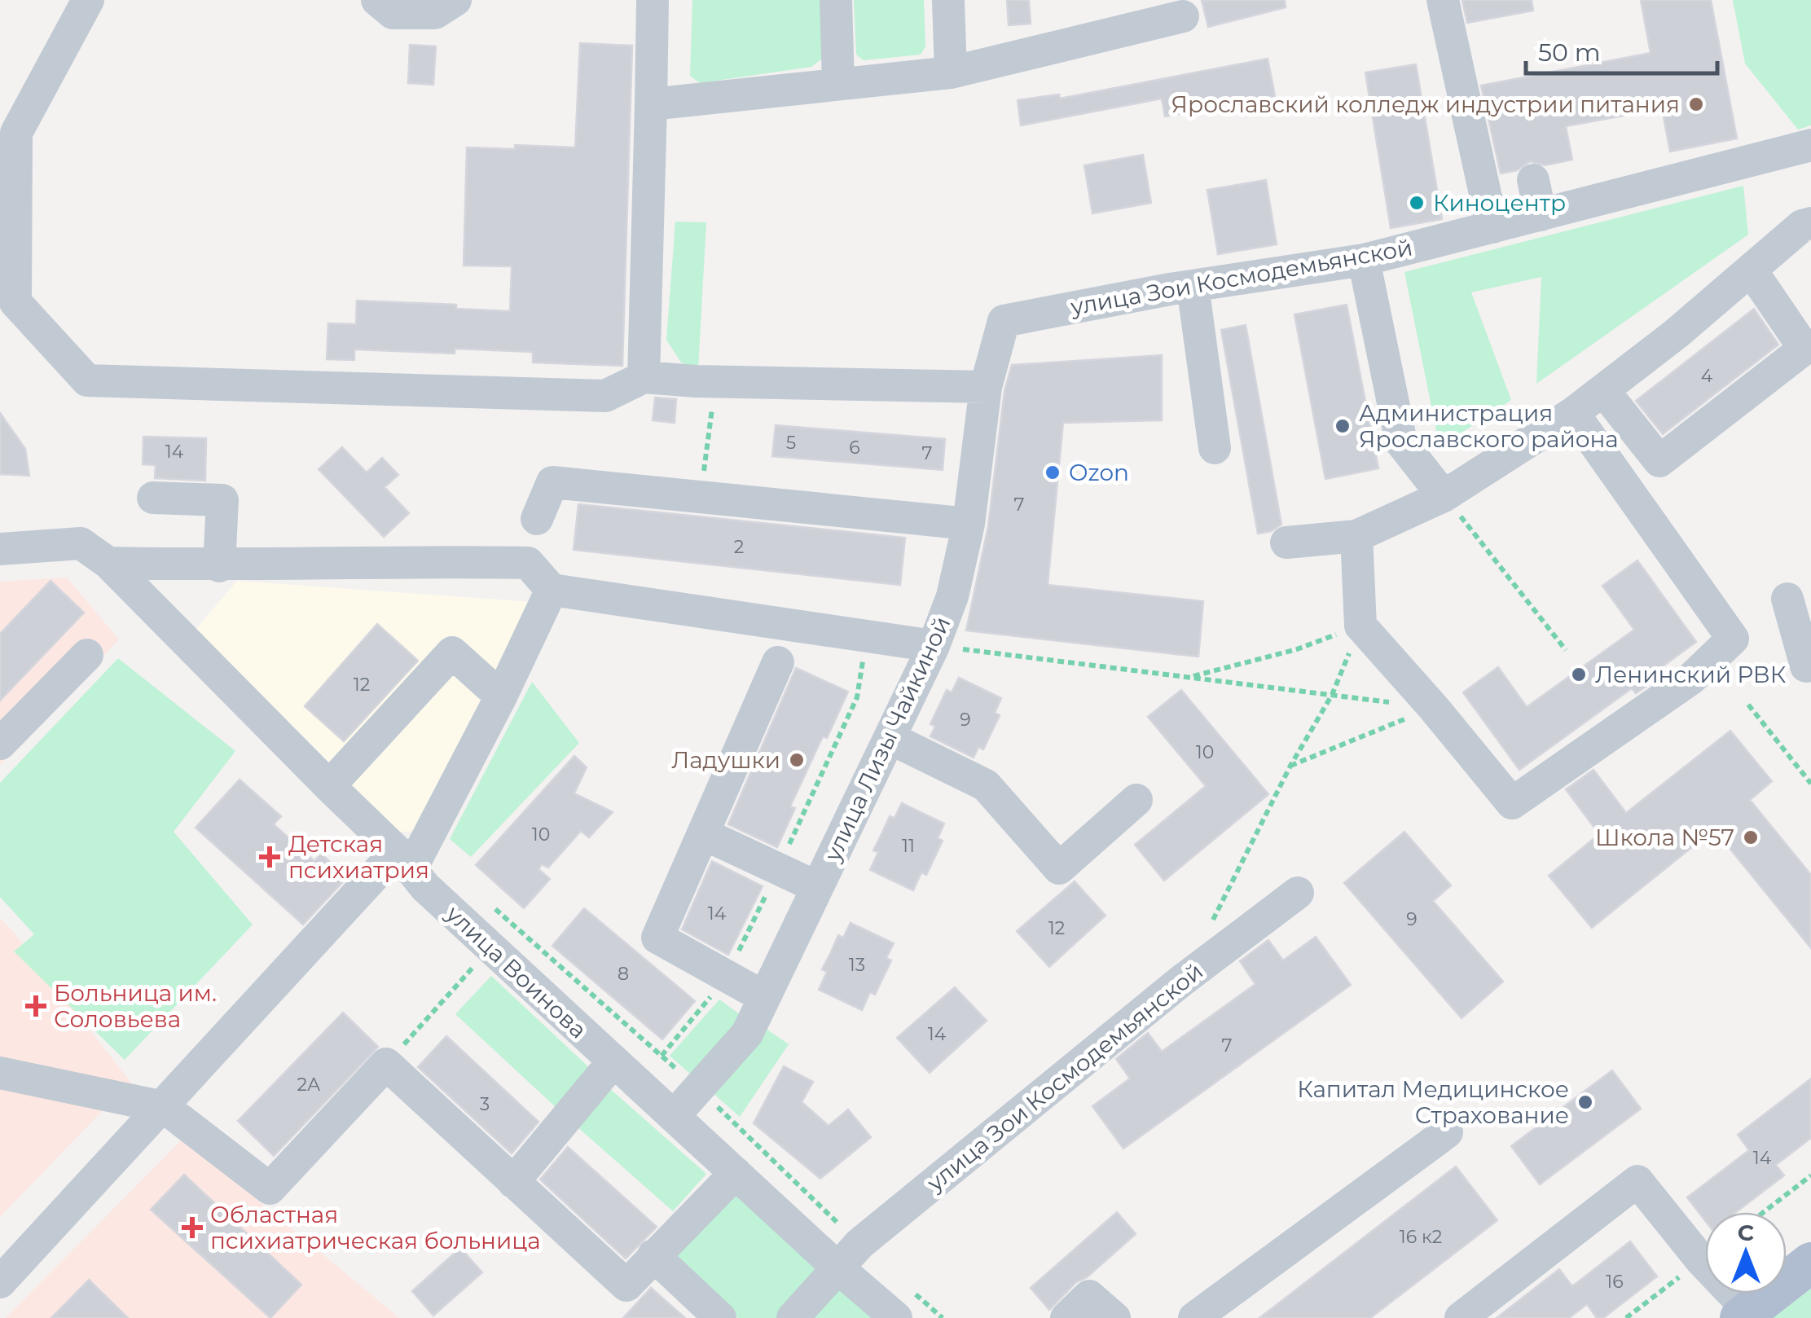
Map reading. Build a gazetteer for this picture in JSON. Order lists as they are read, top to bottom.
{
  "streets": {
    "street": ["улица Зои Космодемьянской", "улица Лизы Чайкиной", "улица Воинова"]
  },
  "crossings": [
    ["улица Зои Космодемьянской", "улица Лизы Чайкиной"],
    ["улица Зои Космодемьянской", "улица Воинова"],
    ["улица Лизы Чайкиной", "улица Воинова"]
  ],
  "places": {
    "other": [
      "Ярославский колледж индустрии питания",
      "Киноцентр",
      "Администрация Ярославского района",
      "Ozon",
      "Ленинский РВК",
      "Ладушки",
      "Школа №57",
      "Капитал Медицинское Страхование"
    ],
    "health": ["Детская психиатрия", "Больница им. Соловьева", "Областная психиатрическая больница"]
  },
  "house_numbers": [
    "4",
    "5",
    "6",
    "14",
    "7",
    "7",
    "2",
    "12",
    "9",
    "10",
    "10",
    "11",
    "14",
    "9",
    "12",
    "13",
    "8",
    "14",
    "7",
    "2А",
    "3",
    "14",
    "16 к2",
    "16"
  ],
  "scale_bar": "50 m",
  "north": "top"
}
